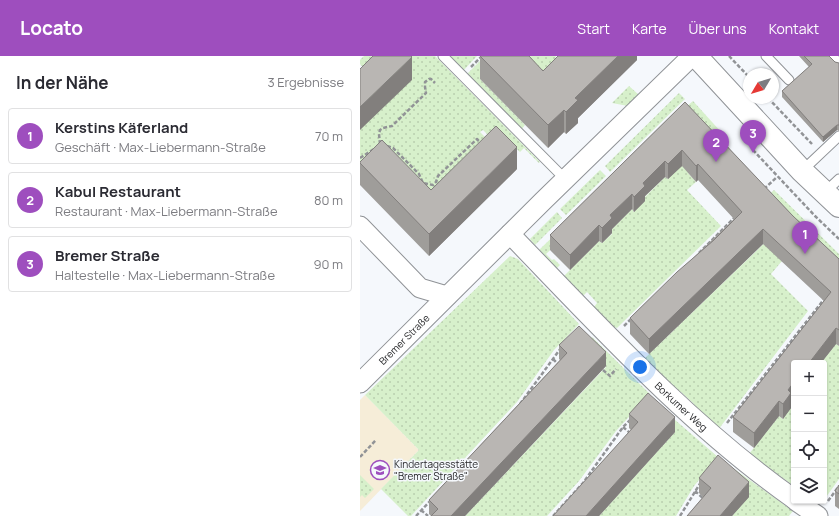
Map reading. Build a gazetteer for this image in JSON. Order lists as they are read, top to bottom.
{
  "streets": {
    "street": ["Bremer Straße", "Borkumer Weg"]
  },
  "crossings": [
    ["Bremer Straße", "Borkumer Weg"]
  ],
  "places": {
    "school or university": ["Kindertagesstätte \"Bremer Straße\""]
  },
  "north": "bottom left",
  "page": {
    "header": "Locato",
    "nav": [
      "Start",
      "Karte",
      "Über uns",
      "Kontakt"
    ],
    "heading": ["In der Nähe", "3 Ergebnisse"],
    "list": [
      {
        "mark": "1",
        "name": "Kerstins Käferland",
        "note": "Geschäft · Max-Liebermann-Straße",
        "value": "70 m"
      },
      {
        "mark": "2",
        "name": "Kabul Restaurant",
        "note": "Restaurant · Max-Liebermann-Straße",
        "value": "80 m"
      },
      {
        "mark": "3",
        "name": "Bremer Straße",
        "note": "Haltestelle · Max-Liebermann-Straße",
        "value": "90 m"
      }
    ],
    "pins": ["3", "2", "1"],
    "map_buttons": ["+", "−"]
  }
}
